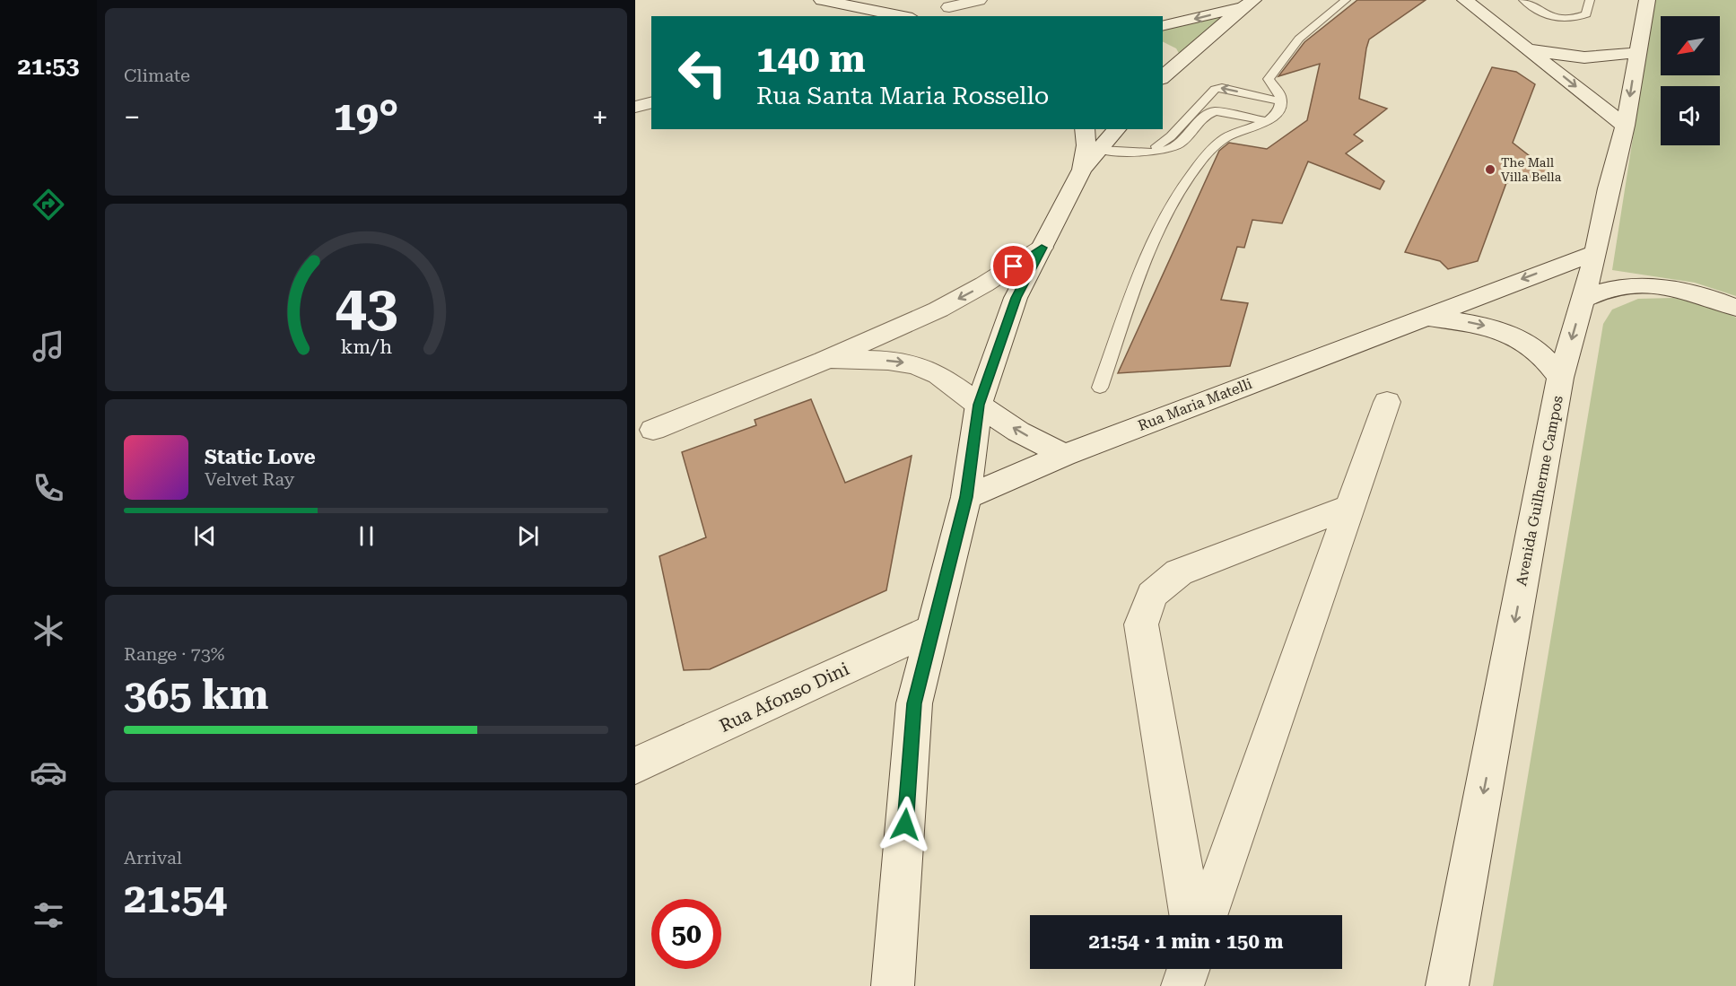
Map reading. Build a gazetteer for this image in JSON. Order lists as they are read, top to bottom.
{
  "streets": {
    "main road": ["Rua Maria Matelli", "Avenida Guilherme Campos", "Rua Afonso Dini"]
  },
  "crossings": [
    ["Rua Maria Matelli", "Avenida Guilherme Campos"]
  ],
  "places": ["The Mall Villa Bella"],
  "north": "bottom left",
  "page": {
    "tabs": "21:53",
    "tile": [
      "Climate",
      ["Range · 73%", "365 km"],
      ["Arrival", "21:54"]
    ],
    "turn": ["140 m", "Rua Santa Maria Rossello"],
    "heat": ["−", "19°", "+"],
    "song": ["Static Love", "Velvet Ray"],
    "limit": "50",
    "trip": "21:54 · 1 min · 150 m",
    "gauge": ["43", "km/h"]
  }
}
